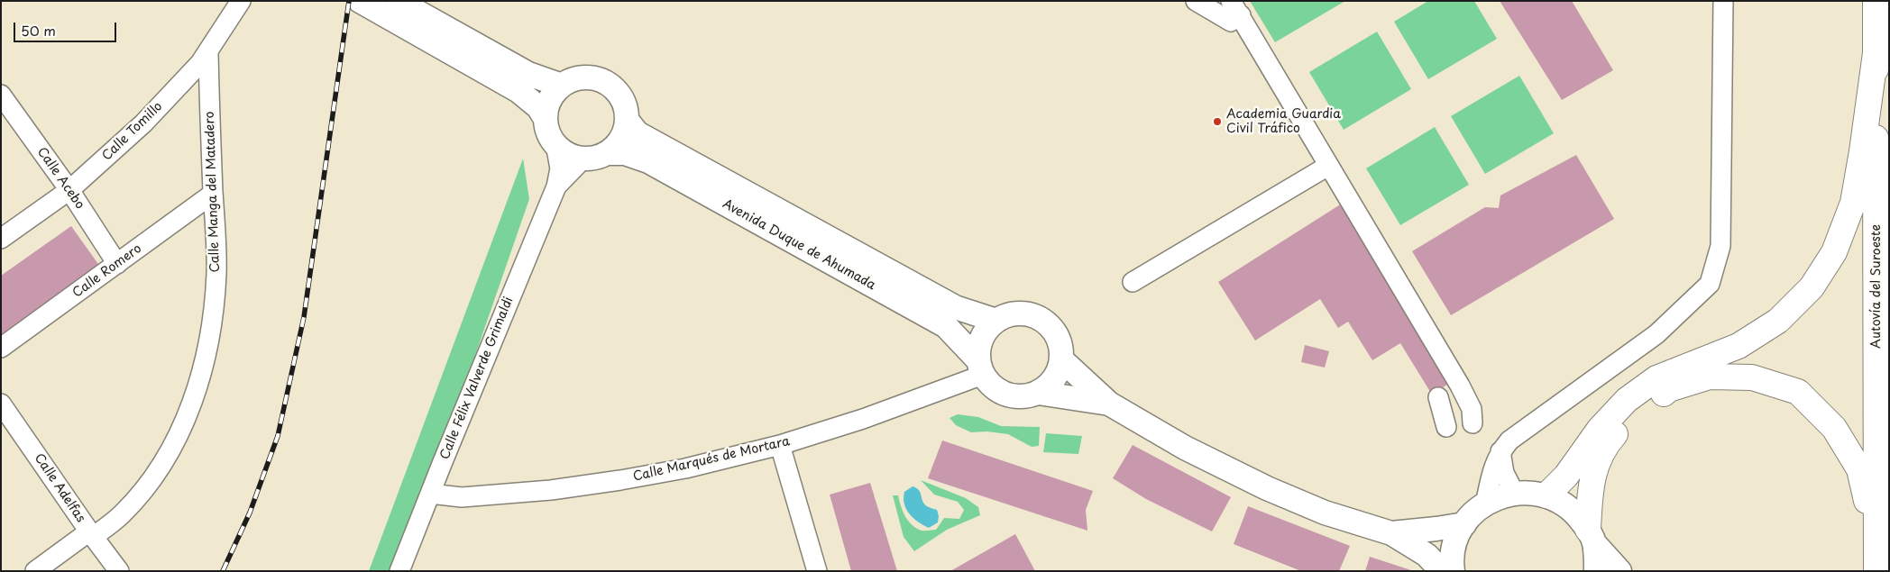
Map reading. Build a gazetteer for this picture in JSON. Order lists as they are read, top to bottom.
{
  "streets": {
    "highway": ["Autovía del Suroeste"],
    "main road": ["Avenida Duque de Ahumada"],
    "street": [
      "Calle Tomillo",
      "Calle Acebo",
      "Calle Manga del Matadero",
      "Calle Romero",
      "Calle Félix Valverde Grimaldi",
      "Calle Marqués de Mortara",
      "Calle Adelfas"
    ]
  },
  "crossings": [
    ["Calle Tomillo", "Calle Acebo"],
    ["Calle Tomillo", "Calle Manga del Matadero"],
    ["Calle Acebo", "Calle Romero"],
    ["Calle Manga del Matadero", "Calle Romero"],
    ["Calle Manga del Matadero", "Calle Adelfas"],
    ["Avenida Duque de Ahumada", "Calle Félix Valverde Grimaldi"],
    ["Avenida Duque de Ahumada", "Calle Marqués de Mortara"],
    ["Calle Félix Valverde Grimaldi", "Calle Marqués de Mortara"]
  ],
  "places": ["Academia Guardia Civil Tráfico"],
  "scale_bar": "50 m"
}
